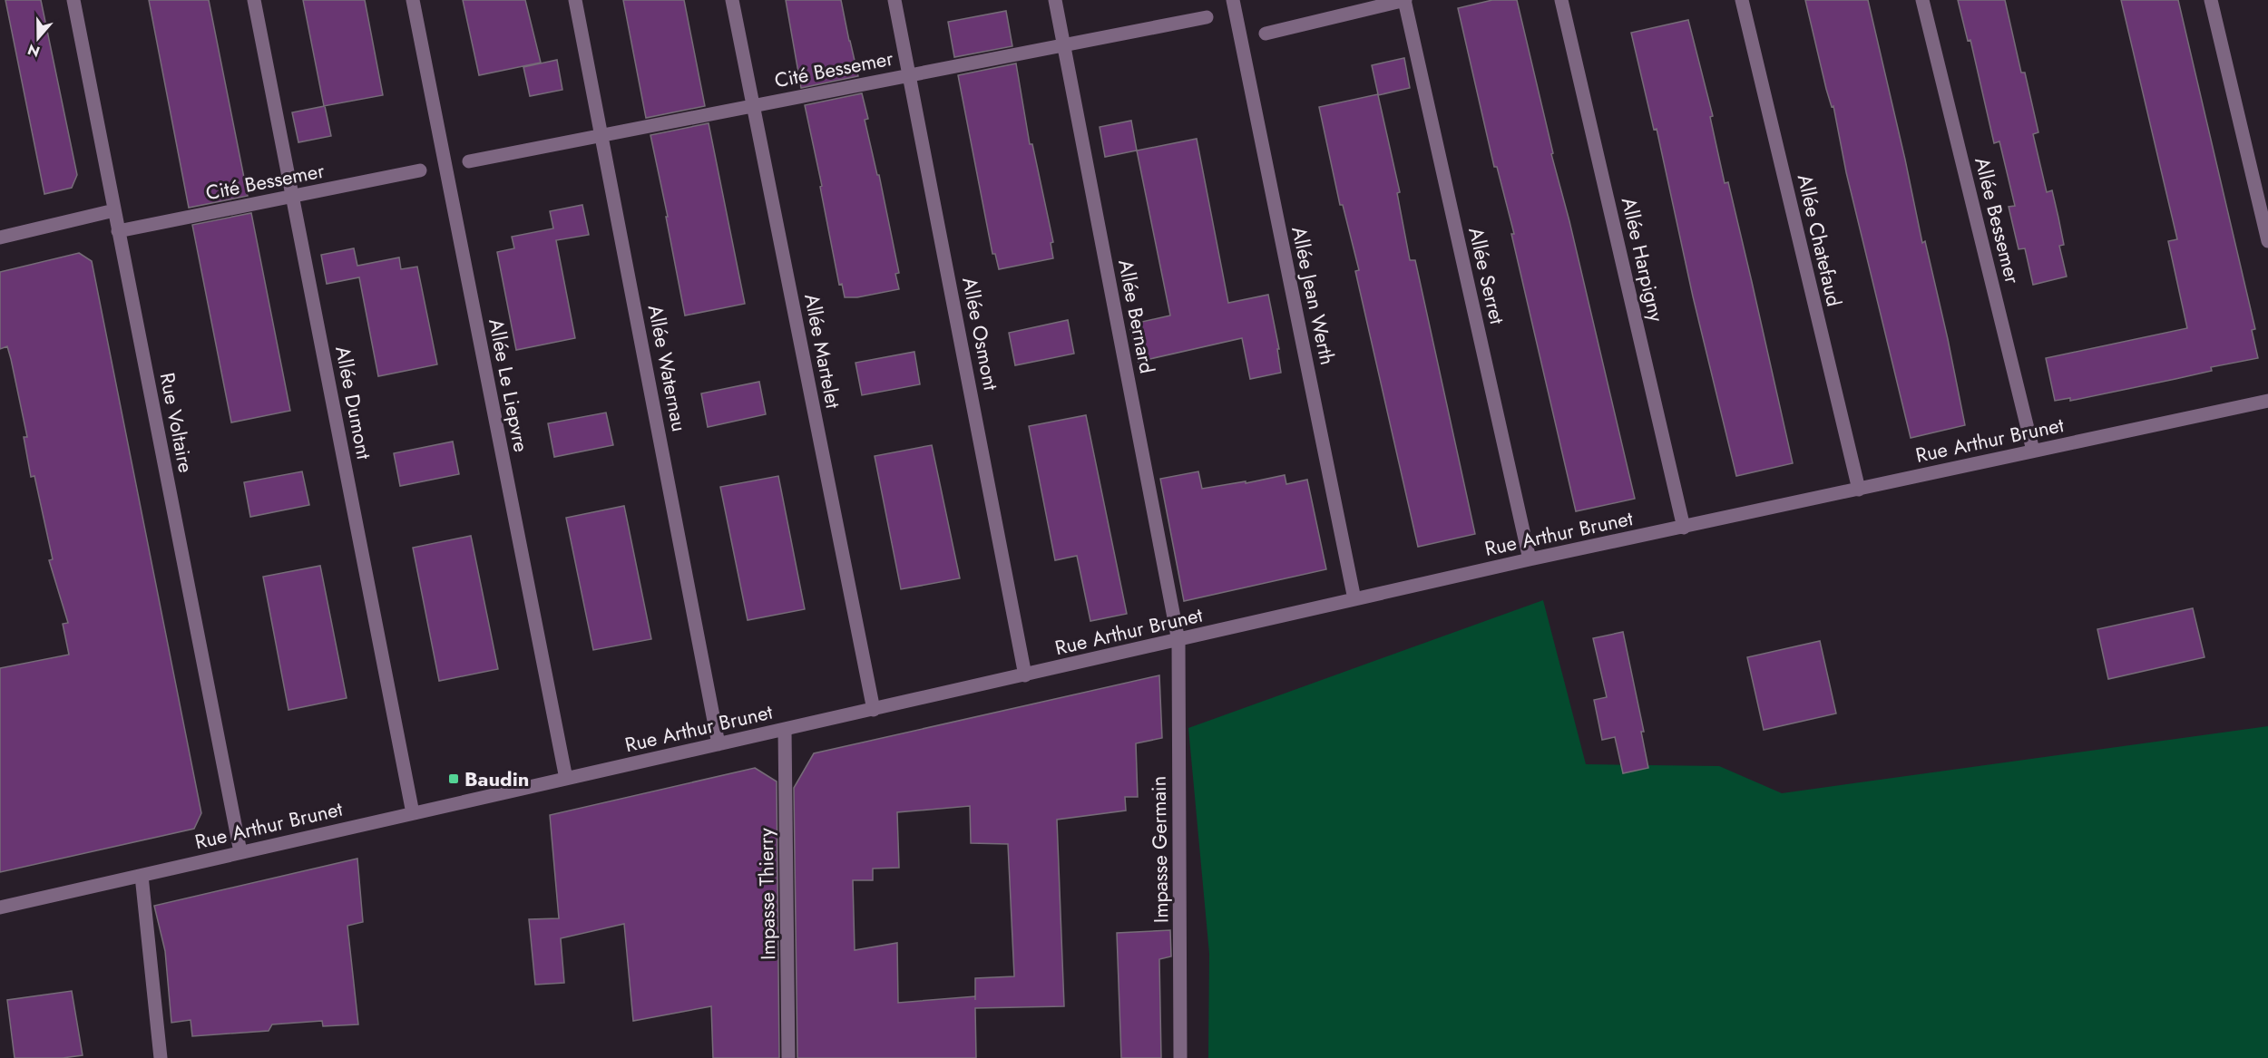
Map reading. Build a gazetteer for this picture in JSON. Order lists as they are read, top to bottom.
{
  "streets": {
    "street": [
      "Cité Bessemer",
      "Allée Bessemer",
      "Allée Chatefaud",
      "Allée Harpigny",
      "Allée Serret",
      "Allée Jean Werth",
      "Allée Bernard",
      "Allée Osmont",
      "Allée Martelet",
      "Allée Waternau",
      "Allée Le Liepvre",
      "Allée Dumont",
      "Rue Voltaire",
      "Rue Arthur Brunet",
      "Impasse Germain",
      "Impasse Thierry"
    ]
  },
  "crossings": [
    ["Cité Bessemer", "Allée Bernard"],
    ["Cité Bessemer", "Allée Osmont"],
    ["Cité Bessemer", "Allée Martelet"],
    ["Cité Bessemer", "Allée Waternau"],
    ["Cité Bessemer", "Allée Dumont"],
    ["Cité Bessemer", "Rue Voltaire"],
    ["Allée Bessemer", "Rue Arthur Brunet"],
    ["Allée Chatefaud", "Rue Arthur Brunet"],
    ["Allée Harpigny", "Rue Arthur Brunet"],
    ["Allée Serret", "Rue Arthur Brunet"],
    ["Allée Jean Werth", "Rue Arthur Brunet"],
    ["Allée Bernard", "Rue Arthur Brunet"],
    ["Allée Bernard", "Impasse Germain"],
    ["Allée Osmont", "Rue Arthur Brunet"],
    ["Allée Martelet", "Rue Arthur Brunet"],
    ["Allée Waternau", "Rue Arthur Brunet"],
    ["Allée Le Liepvre", "Rue Arthur Brunet"],
    ["Allée Dumont", "Rue Arthur Brunet"],
    ["Rue Voltaire", "Rue Arthur Brunet"],
    ["Rue Arthur Brunet", "Impasse Germain"],
    ["Rue Arthur Brunet", "Impasse Thierry"]
  ],
  "places": {
    "transit": ["Baudin"]
  },
  "north": "bottom"
}
